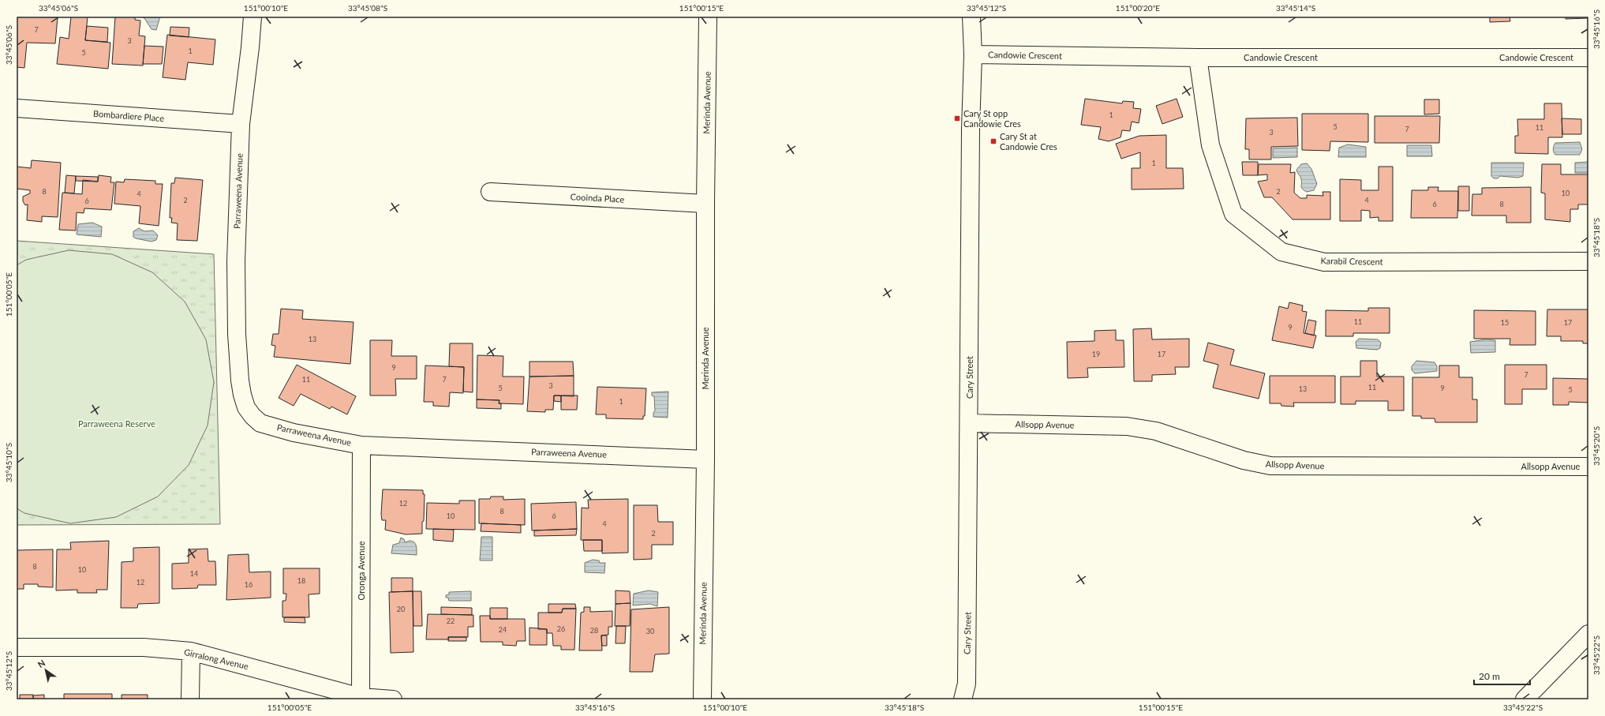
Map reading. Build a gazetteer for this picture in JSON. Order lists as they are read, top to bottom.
{
  "streets": {
    "street": [
      "Candowie Crescent",
      "Merinda Avenue",
      "Bombardiere Place",
      "Parraweena Avenue",
      "Cooinda Place",
      "Karabil Crescent",
      "Cary Street",
      "Allsopp Avenue",
      "Oronga Avenue",
      "Girralong Avenue"
    ]
  },
  "crossings": [
    ["Candowie Crescent", "Karabil Crescent"],
    ["Candowie Crescent", "Cary Street"],
    ["Merinda Avenue", "Parraweena Avenue"],
    ["Merinda Avenue", "Cooinda Place"],
    ["Bombardiere Place", "Parraweena Avenue"],
    ["Parraweena Avenue", "Oronga Avenue"],
    ["Cary Street", "Allsopp Avenue"],
    ["Oronga Avenue", "Girralong Avenue"]
  ],
  "parks": ["Parraweena Reserve"],
  "places": {
    "transit": ["Cary St opp Candowie Cres", "Cary St at Candowie Cres"]
  },
  "house_numbers": [
    "7",
    "3",
    "1",
    "5",
    "1",
    "5",
    "11",
    "7",
    "3",
    "1",
    "8",
    "2",
    "10",
    "4",
    "2",
    "4",
    "6",
    "6",
    "8",
    "11",
    "15",
    "17",
    "9",
    "13",
    "19",
    "17",
    "9",
    "7",
    "11",
    "7",
    "3",
    "11",
    "5",
    "9",
    "13",
    "5",
    "1",
    "12",
    "8",
    "10",
    "6",
    "4",
    "2",
    "8",
    "10",
    "14",
    "18",
    "12",
    "16",
    "20",
    "22",
    "26",
    "24",
    "28",
    "30"
  ],
  "scale_bar": "20 m",
  "north": "top left",
  "coordinates": [
    "33°45'06\"S",
    "151°00'10\"E",
    "33°45'08\"S",
    "151°00'15\"E",
    "33°45'12\"S",
    "151°00'20\"E",
    "33°45'14\"S",
    "33°45'16\"S",
    "33°45'18\"S",
    "151°00'05\"E",
    "33°45'20\"S",
    "33°45'10\"S",
    "33°45'22\"S"
  ]
}
